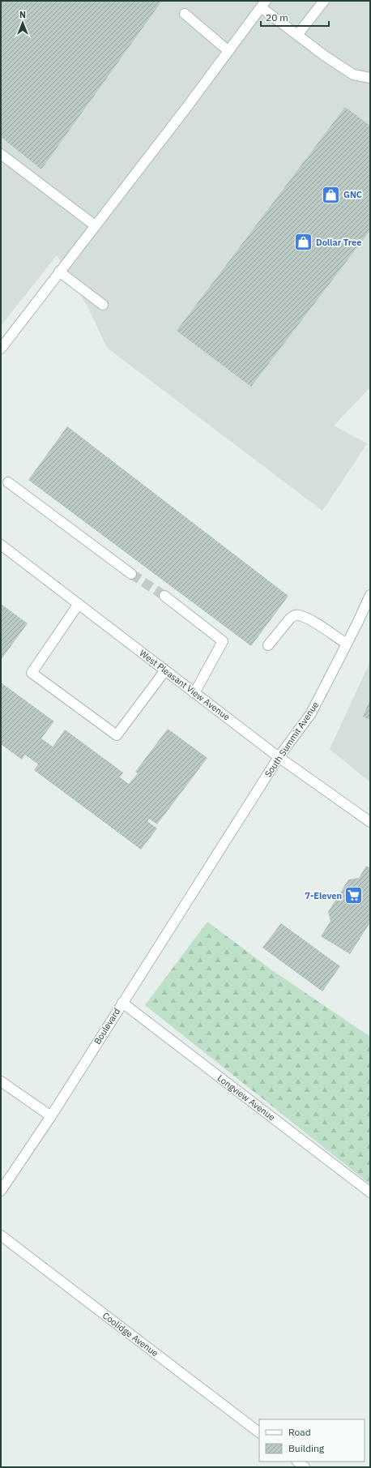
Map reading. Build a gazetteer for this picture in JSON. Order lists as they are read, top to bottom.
{
  "streets": {
    "street": [
      "West Pleasant View Avenue",
      "South Summit Avenue",
      "Boulevard",
      "Longview Avenue",
      "Coolidge Avenue"
    ]
  },
  "crossings": [
    ["West Pleasant View Avenue", "South Summit Avenue"],
    ["South Summit Avenue", "Boulevard"],
    ["Boulevard", "Longview Avenue"]
  ],
  "places": {
    "shop": ["GNC", "Dollar Tree"],
    "supermarket": ["7-Eleven"]
  },
  "legend": ["Road", "Building"],
  "scale_bar": "20 m",
  "north": "top"
}
